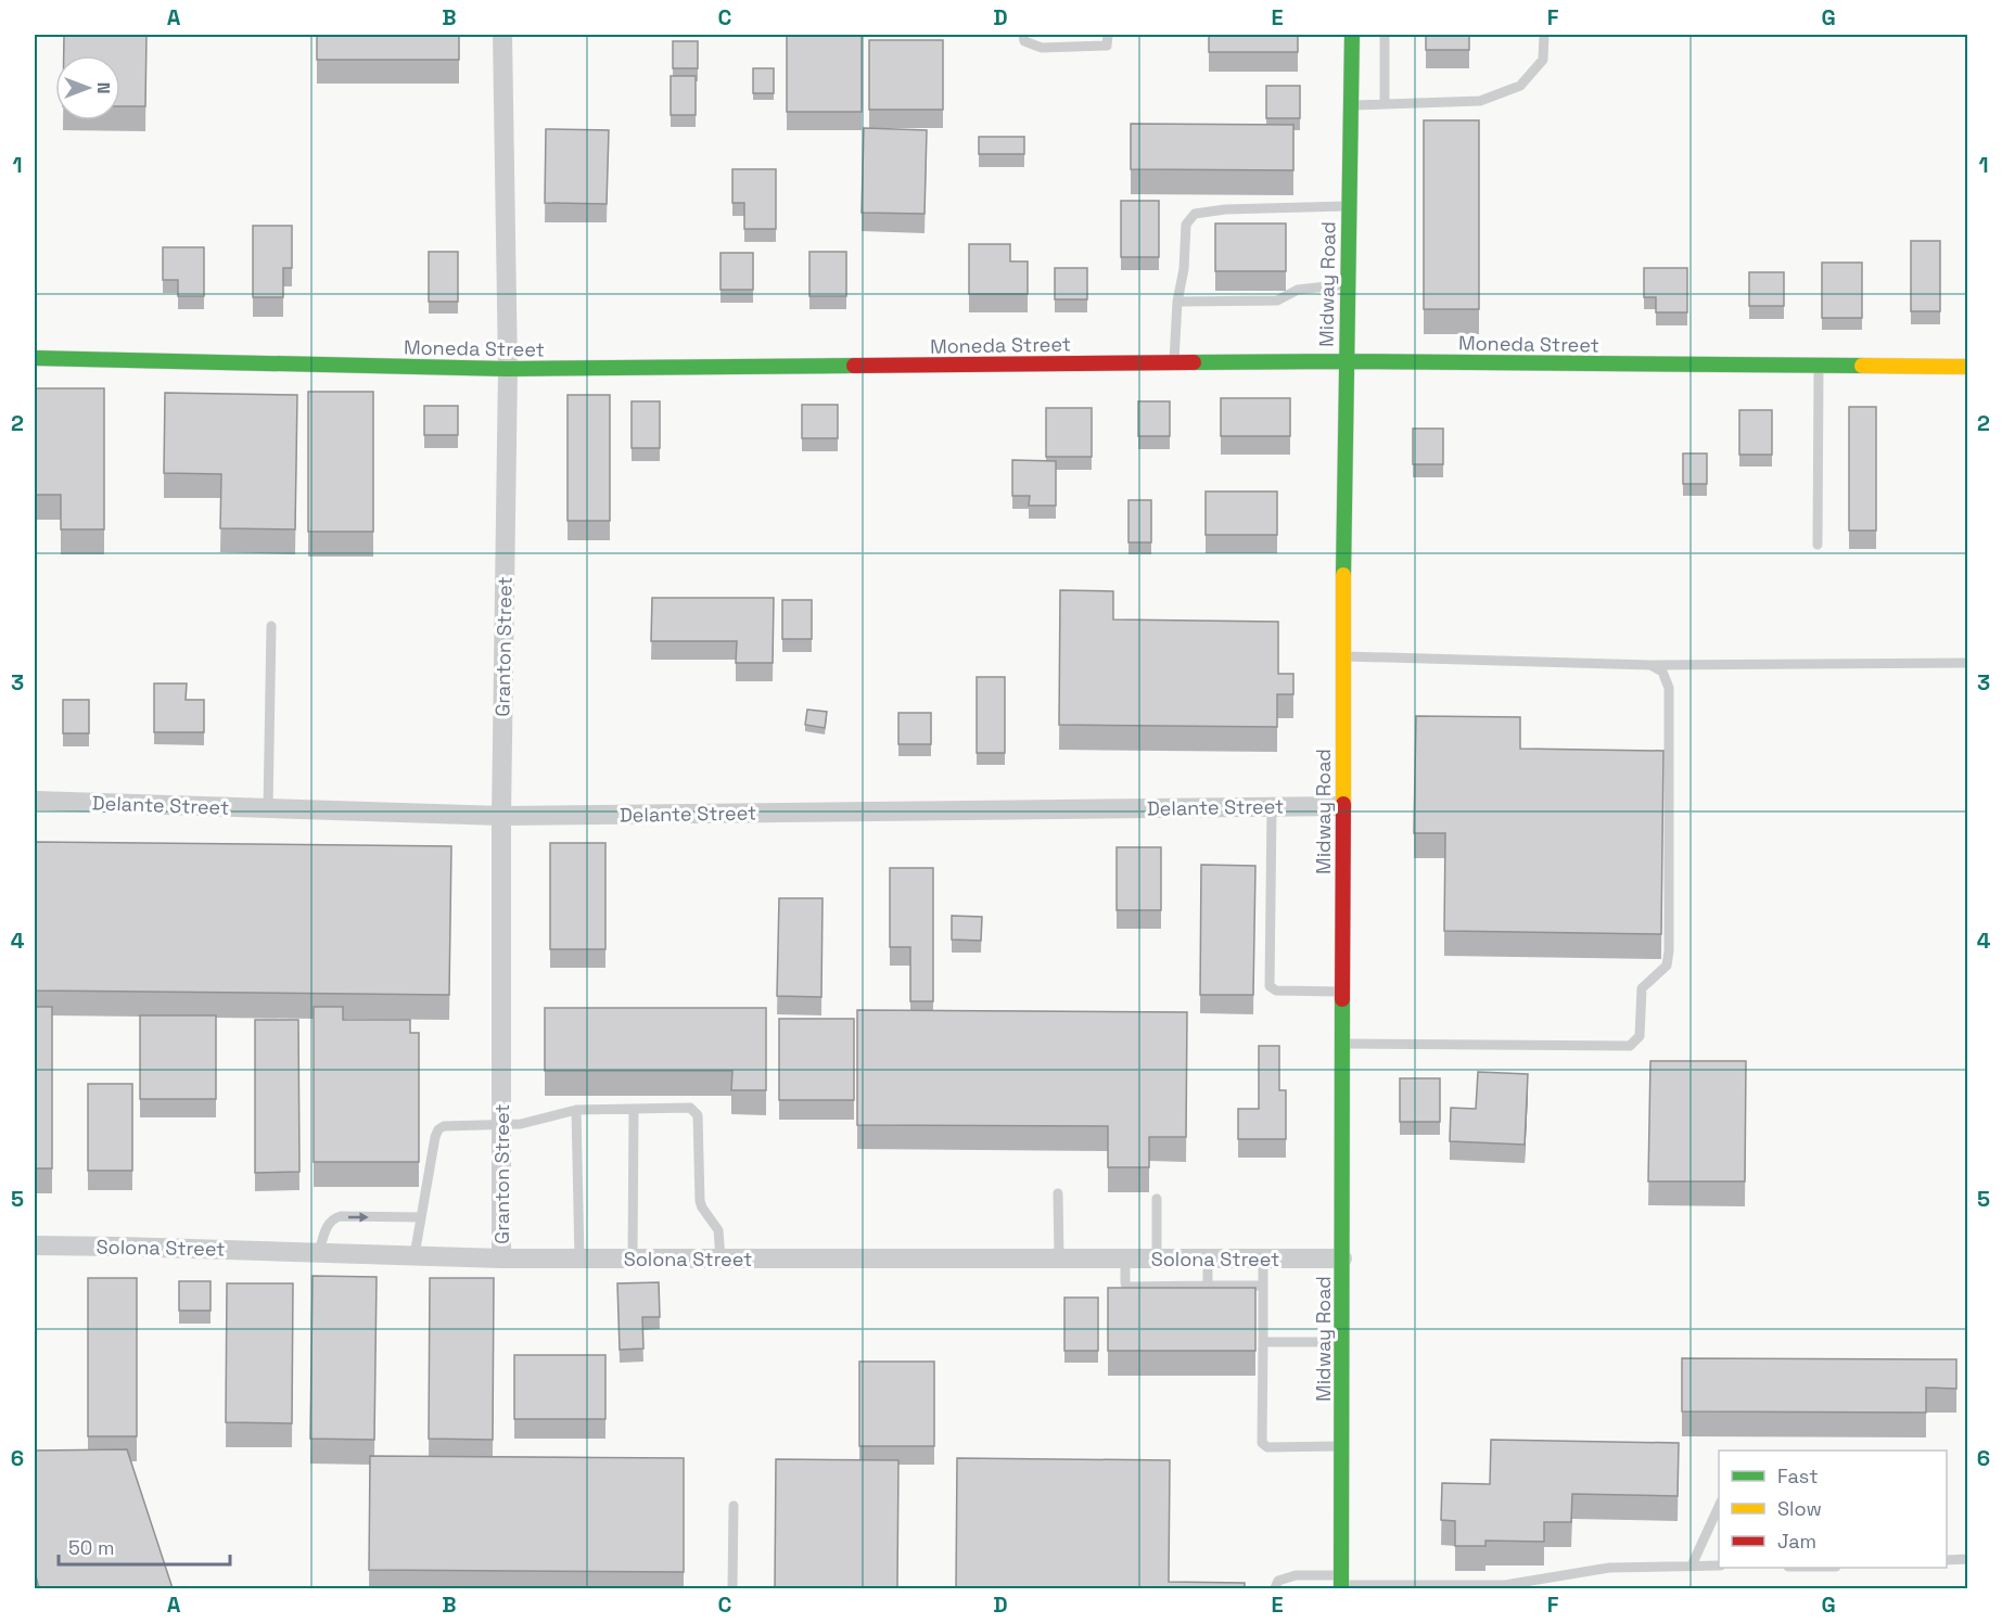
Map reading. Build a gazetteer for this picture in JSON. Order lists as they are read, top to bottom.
{
  "streets": {
    "street": [
      "Midway Road",
      "Moneda Street",
      "Granton Street",
      "Delante Street",
      "Solona Street"
    ]
  },
  "crossings": [
    ["Midway Road", "Moneda Street"],
    ["Midway Road", "Delante Street"],
    ["Midway Road", "Solona Street"],
    ["Moneda Street", "Granton Street"],
    ["Granton Street", "Delante Street"],
    ["Granton Street", "Solona Street"]
  ],
  "legend": ["Fast", "Slow", "Jam"],
  "scale_bar": "50 m",
  "north": "right",
  "grid": {
    "columns": [
      "A",
      "B",
      "C",
      "D",
      "E",
      "F",
      "G"
    ],
    "rows": [
      "1",
      "2",
      "3",
      "4",
      "5",
      "6"
    ]
  }
}
